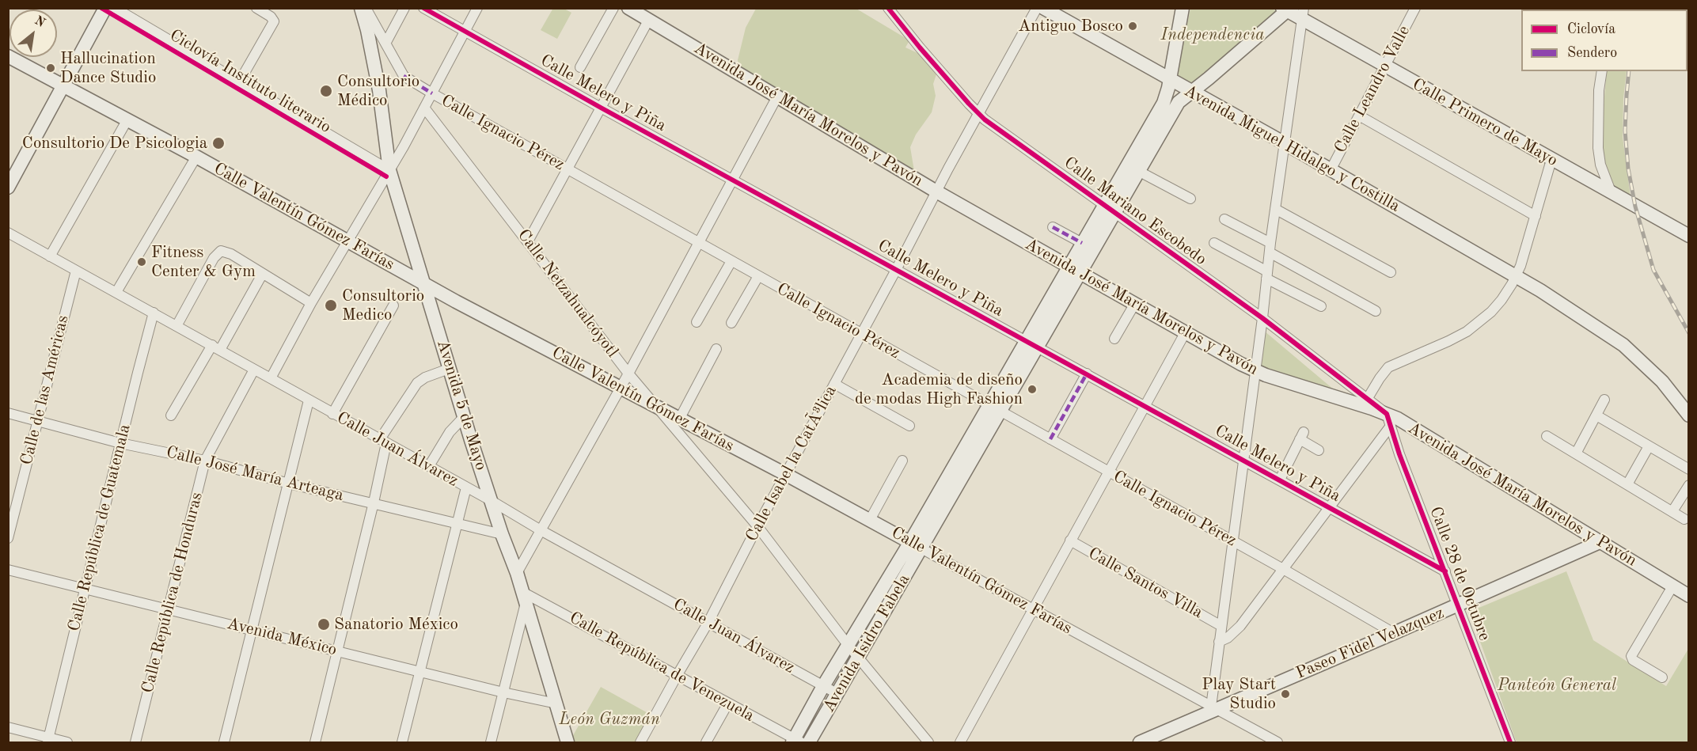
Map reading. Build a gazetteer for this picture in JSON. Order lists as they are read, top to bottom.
{
  "streets": {
    "main road": [
      "Avenida José María Morelos y Pavón",
      "Calle Primero de Mayo",
      "Avenida Miguel Hidalgo y Costilla",
      "Calle Valentín Gómez Farías",
      "Avenida 5 de Mayo",
      "Avenida Isidro Fabela",
      "Paseo Fidel Velazquez"
    ],
    "street": [
      "Calle Leandro Valle",
      "Calle Melero y Piña",
      "Calle Ignacio Pérez",
      "Calle Mariano Escobedo",
      "Calle Netzahualcóyotl",
      "Calle de las Américas",
      "Calle Juan Álvarez",
      "Calle Isabel la CatÃ³lica",
      "Calle José María Arteaga",
      "Calle República de Guatemala",
      "Calle 28 de Octubre",
      "Calle Santos Villa",
      "Calle República de Honduras",
      "Avenida México",
      "Calle República de Venezuela"
    ],
    "cycle path": ["Ciclovía Instituto literario"]
  },
  "crossings": [
    ["Calle Leandro Valle", "Calle Primero de Mayo"],
    ["Calle Leandro Valle", "Avenida Miguel Hidalgo y Costilla"],
    ["Calle Melero y Piña", "Calle Isabel la CatÃ³lica"],
    ["Calle Melero y Piña", "Calle 28 de Octubre"],
    ["Calle Melero y Piña", "Avenida Isidro Fabela"],
    ["Avenida José María Morelos y Pavón", "Calle Mariano Escobedo"],
    ["Avenida José María Morelos y Pavón", "Calle Isabel la CatÃ³lica"],
    ["Avenida José María Morelos y Pavón", "Calle 28 de Octubre"],
    ["Avenida José María Morelos y Pavón", "Avenida Isidro Fabela"],
    ["Avenida José María Morelos y Pavón", "Paseo Fidel Velazquez"],
    ["Calle Primero de Mayo", "Avenida Isidro Fabela"],
    ["Calle Ignacio Pérez", "Calle Isabel la CatÃ³lica"],
    ["Calle Ignacio Pérez", "Avenida Isidro Fabela"],
    ["Calle Ignacio Pérez", "Paseo Fidel Velazquez"],
    ["Avenida Miguel Hidalgo y Costilla", "Avenida Isidro Fabela"],
    ["Calle Mariano Escobedo", "Calle Isabel la CatÃ³lica"],
    ["Calle Mariano Escobedo", "Calle 28 de Octubre"],
    ["Calle Mariano Escobedo", "Avenida Isidro Fabela"],
    ["Calle Valentín Gómez Farías", "Calle Netzahualcóyotl"],
    ["Calle Valentín Gómez Farías", "Avenida 5 de Mayo"],
    ["Calle Valentín Gómez Farías", "Calle Isabel la CatÃ³lica"],
    ["Calle Valentín Gómez Farías", "Avenida Isidro Fabela"],
    ["Calle Valentín Gómez Farías", "Paseo Fidel Velazquez"],
    ["Calle Netzahualcóyotl", "Calle Isabel la CatÃ³lica"],
    ["Calle Netzahualcóyotl", "Avenida Isidro Fabela"],
    ["Calle de las Américas", "Calle Juan Álvarez"],
    ["Calle de las Américas", "Calle José María Arteaga"],
    ["Avenida 5 de Mayo", "Calle Juan Álvarez"],
    ["Avenida 5 de Mayo", "Calle José María Arteaga"],
    ["Avenida 5 de Mayo", "Avenida México"],
    ["Avenida 5 de Mayo", "Calle República de Venezuela"],
    ["Calle Juan Álvarez", "Calle Isabel la CatÃ³lica"],
    ["Calle Juan Álvarez", "Calle República de Guatemala"],
    ["Calle Juan Álvarez", "Calle República de Honduras"],
    ["Calle Juan Álvarez", "Avenida Isidro Fabela"],
    ["Calle Isabel la CatÃ³lica", "Calle República de Venezuela"],
    ["Calle José María Arteaga", "Calle República de Guatemala"],
    ["Calle José María Arteaga", "Calle República de Honduras"],
    ["Calle República de Guatemala", "Avenida México"],
    ["Calle 28 de Octubre", "Paseo Fidel Velazquez"],
    ["Calle República de Honduras", "Avenida México"],
    ["Avenida Isidro Fabela", "Calle República de Venezuela"]
  ],
  "parks": ["Independencia", "Panteón General", "León Guzmán"],
  "places": [
    "Antiguo Bosco",
    "Hallucination Dance Studio",
    "Consultorio Médico",
    "Consultorio De Psicologia",
    "Fitness Center & Gym",
    "Consultorio Medico",
    "Academia de diseño de modas High Fashion",
    "Sanatorio México",
    "Play Start Studio"
  ],
  "legend": ["Ciclovía", "Sendero"],
  "north": "top right"
}
